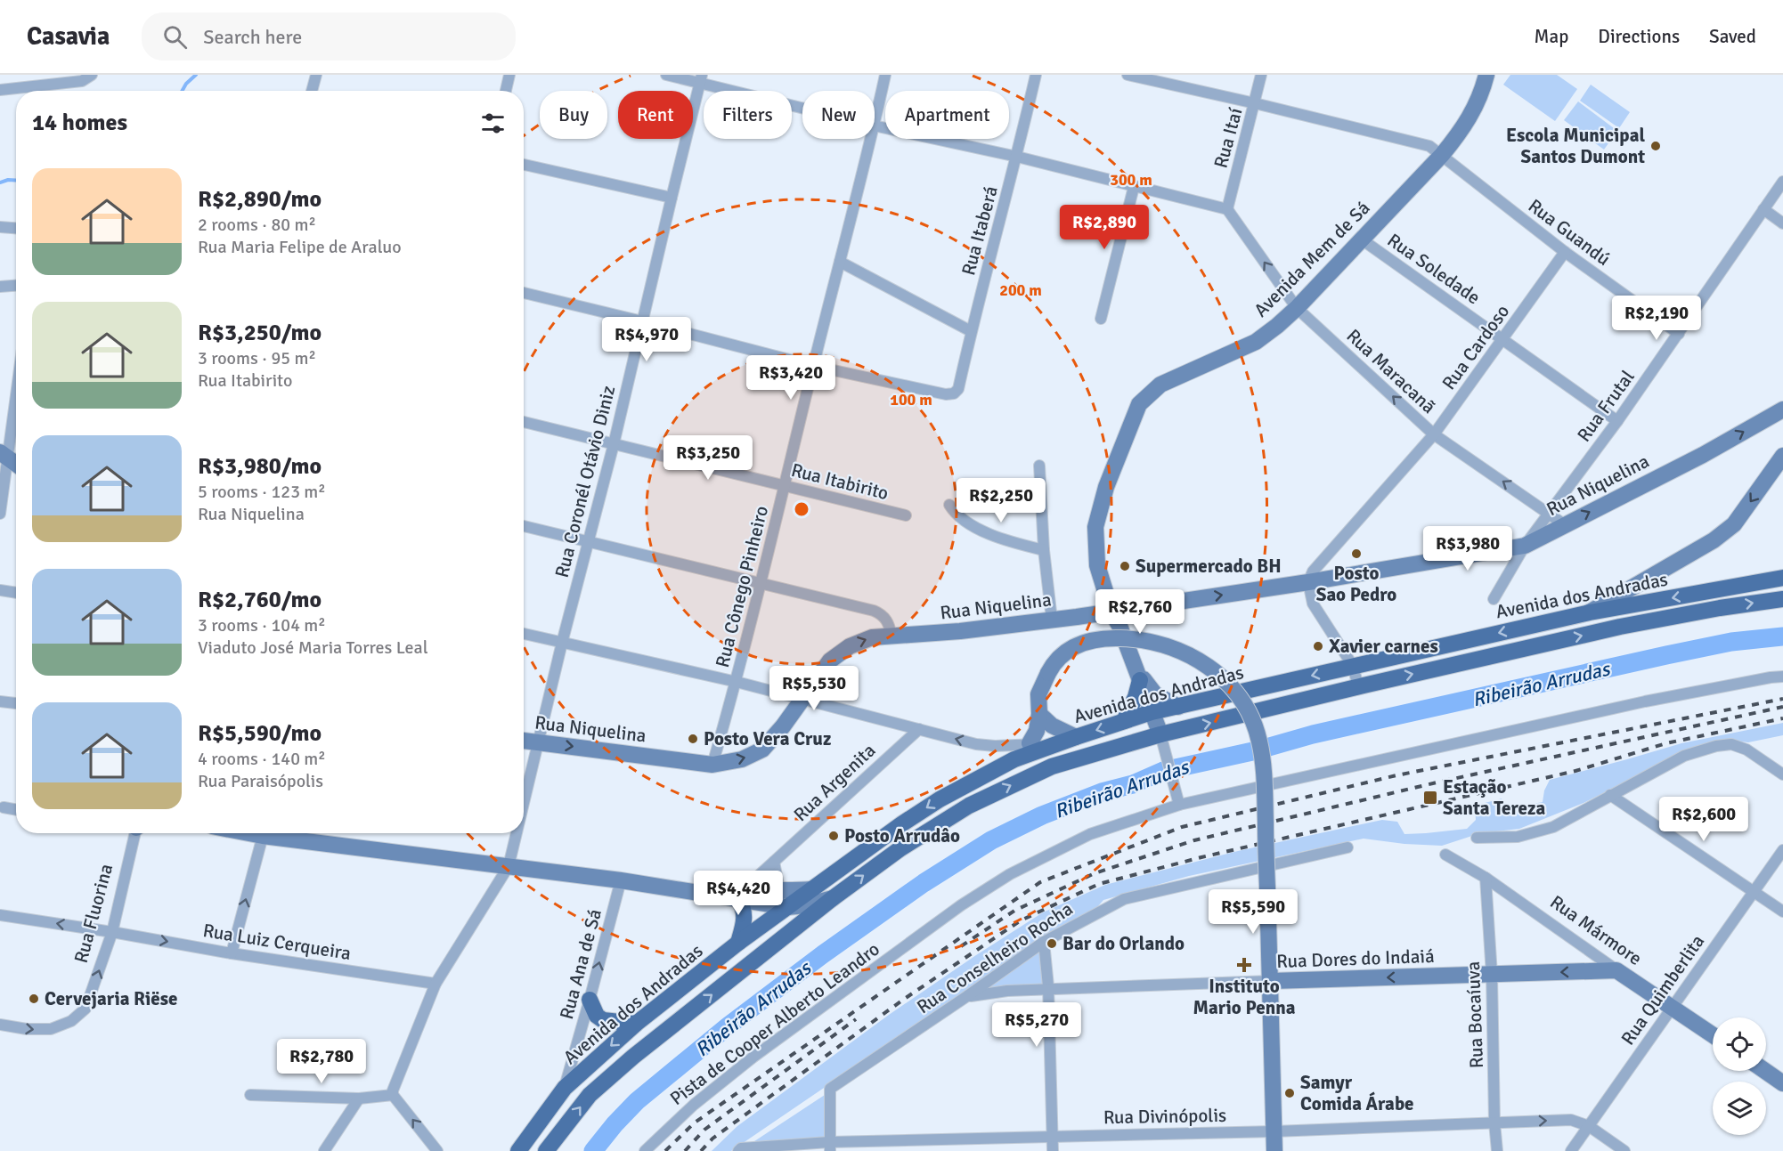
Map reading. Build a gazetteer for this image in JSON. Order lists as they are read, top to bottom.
{
  "streets": {
    "main road": ["Avenida dos Andradas"],
    "street": [
      "Rua Itaí",
      "Rua Itaberá",
      "Rua Guandú",
      "Avenida Mem de Sá",
      "Rua Soledade",
      "Rua Cardoso",
      "Rua Maracanã",
      "Rua Frutal",
      "Rua Coronél Otávio Diniz",
      "Rua Itabirito",
      "Rua Niquelina",
      "Rua Cônego Pinheiro",
      "Rua Argenita",
      "Rua Fluorina",
      "Rua Mármore",
      "Rua Luiz Cerqueira",
      "Rua Conselheiro Rocha",
      "Rua Dores do Indaiá",
      "Rua Ana de Sá",
      "Rua Quimberlita",
      "Rua Bocaíuva",
      "Pista de Cooper Alberto Leandro",
      "Rua Divinópolis"
    ]
  },
  "crossings": [
    ["Rua Itaí", "Rua Guandú"],
    ["Rua Itaí", "Rua Maracanã"],
    ["Rua Itaberá", "Rua Cônego Pinheiro"],
    ["Rua Guandú", "Avenida Mem de Sá"],
    ["Rua Guandú", "Rua Cardoso"],
    ["Rua Guandú", "Rua Frutal"],
    ["Avenida Mem de Sá", "Rua Soledade"],
    ["Avenida Mem de Sá", "Rua Maracanã"],
    ["Avenida Mem de Sá", "Rua Niquelina"],
    ["Avenida Mem de Sá", "Avenida dos Andradas"],
    ["Rua Soledade", "Rua Cardoso"],
    ["Rua Soledade", "Rua Frutal"],
    ["Rua Cardoso", "Rua Maracanã"],
    ["Rua Cardoso", "Rua Niquelina"],
    ["Rua Maracanã", "Rua Frutal"],
    ["Rua Maracanã", "Rua Niquelina"],
    ["Rua Frutal", "Rua Niquelina"],
    ["Rua Coronél Otávio Diniz", "Rua Itabirito"],
    ["Rua Coronél Otávio Diniz", "Rua Niquelina"],
    ["Rua Coronél Otávio Diniz", "Rua Luiz Cerqueira"],
    ["Rua Itabirito", "Rua Cônego Pinheiro"],
    ["Rua Niquelina", "Rua Cônego Pinheiro"],
    ["Avenida dos Andradas", "Rua Ana de Sá"],
    ["Rua Fluorina", "Rua Luiz Cerqueira"],
    ["Rua Mármore", "Rua Dores do Indaiá"],
    ["Rua Mármore", "Rua Quimberlita"],
    ["Rua Mármore", "Rua Bocaíuva"],
    ["Rua Conselheiro Rocha", "Rua Dores do Indaiá"],
    ["Rua Conselheiro Rocha", "Rua Divinópolis"],
    ["Rua Dores do Indaiá", "Rua Bocaíuva"],
    ["Rua Quimberlita", "Rua Divinópolis"],
    ["Rua Bocaíuva", "Rua Divinópolis"]
  ],
  "one_way": [
    "Rua Maracanã",
    "Rua Fluorina",
    "Rua Dores do Indaiá",
    "Rua Ana de Sá"
  ],
  "water": ["Ribeirão Arrudas"],
  "places": {
    "other": [
      "Escola Municipal Santos Dumont",
      "Posto Sao Pedro",
      "Supermercado BH",
      "Xavier carnes",
      "Posto Vera Cruz",
      "Posto Arrudâo",
      "Bar do Orlando",
      "Cervejaria Riëse",
      "Samyr Comida Árabe"
    ],
    "transit": ["Estação Santa Tereza"],
    "health": ["Instituto Mario Penna"]
  },
  "page": {
    "header": "Casavia",
    "search": "Search here",
    "nav": ["Map", "Directions", "Saved"],
    "chip": [
      "Buy",
      "Rent",
      "Filters",
      "New",
      "Apartment"
    ],
    "heading": "14 homes",
    "list": [
      {
        "name": "R$2,890/mo",
        "note": "2 rooms · 80 m² · Rua Maria Felipe de Araluo"
      },
      {
        "name": "R$3,250/mo",
        "note": "3 rooms · 95 m² · Rua Itabirito"
      },
      {
        "name": "R$3,980/mo",
        "note": "5 rooms · 123 m² · Rua Niquelina"
      },
      {
        "name": "R$2,760/mo",
        "note": "3 rooms · 104 m² · Viaduto José Maria Torres Leal"
      },
      {
        "name": "R$5,590/mo",
        "note": "4 rooms · 140 m² · Rua Paraisópolis"
      }
    ],
    "price": [
      "R$2,890",
      "R$2,190",
      "R$4,970",
      "R$3,420",
      "R$3,250",
      "R$2,250",
      "R$3,980",
      "R$2,760",
      "R$5,530",
      "R$2,600",
      "R$4,420",
      "R$5,590",
      "R$5,270",
      "R$2,780"
    ]
  },
  "rings": ["300 m", "200 m", "100 m"]
}
